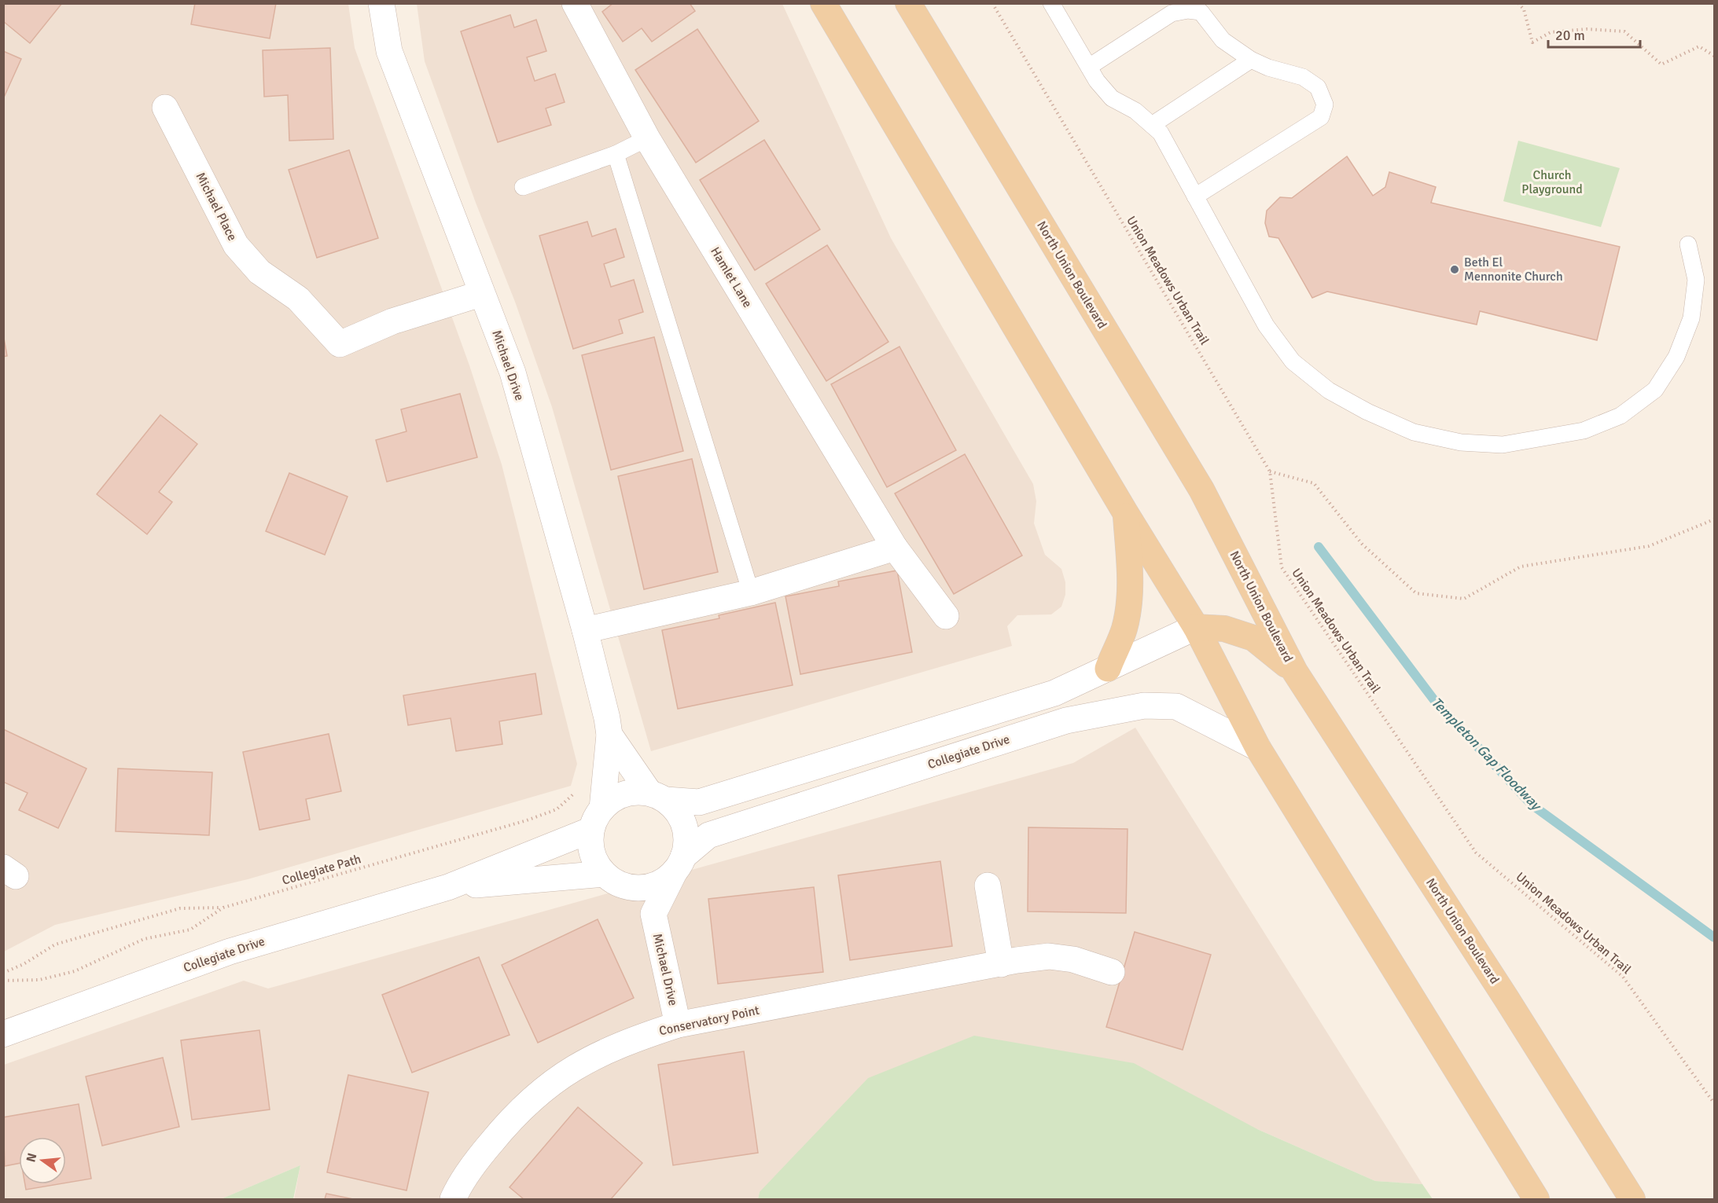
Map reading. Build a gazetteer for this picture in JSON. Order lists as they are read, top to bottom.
{
  "streets": {
    "main road": ["North Union Boulevard"],
    "street": [
      "Michael Place",
      "Hamlet Lane",
      "Michael Drive",
      "Collegiate Drive",
      "Conservatory Point"
    ],
    "path": ["Union Meadows Urban Trail", "Collegiate Path"]
  },
  "crossings": [
    ["Michael Place", "Michael Drive"],
    ["Michael Drive", "Collegiate Drive"],
    ["Michael Drive", "Conservatory Point"]
  ],
  "water": ["Templeton Gap Floodway"],
  "parks": ["Church Playground"],
  "places": ["Beth El Mennonite Church"],
  "scale_bar": "20 m",
  "north": "left"
}
